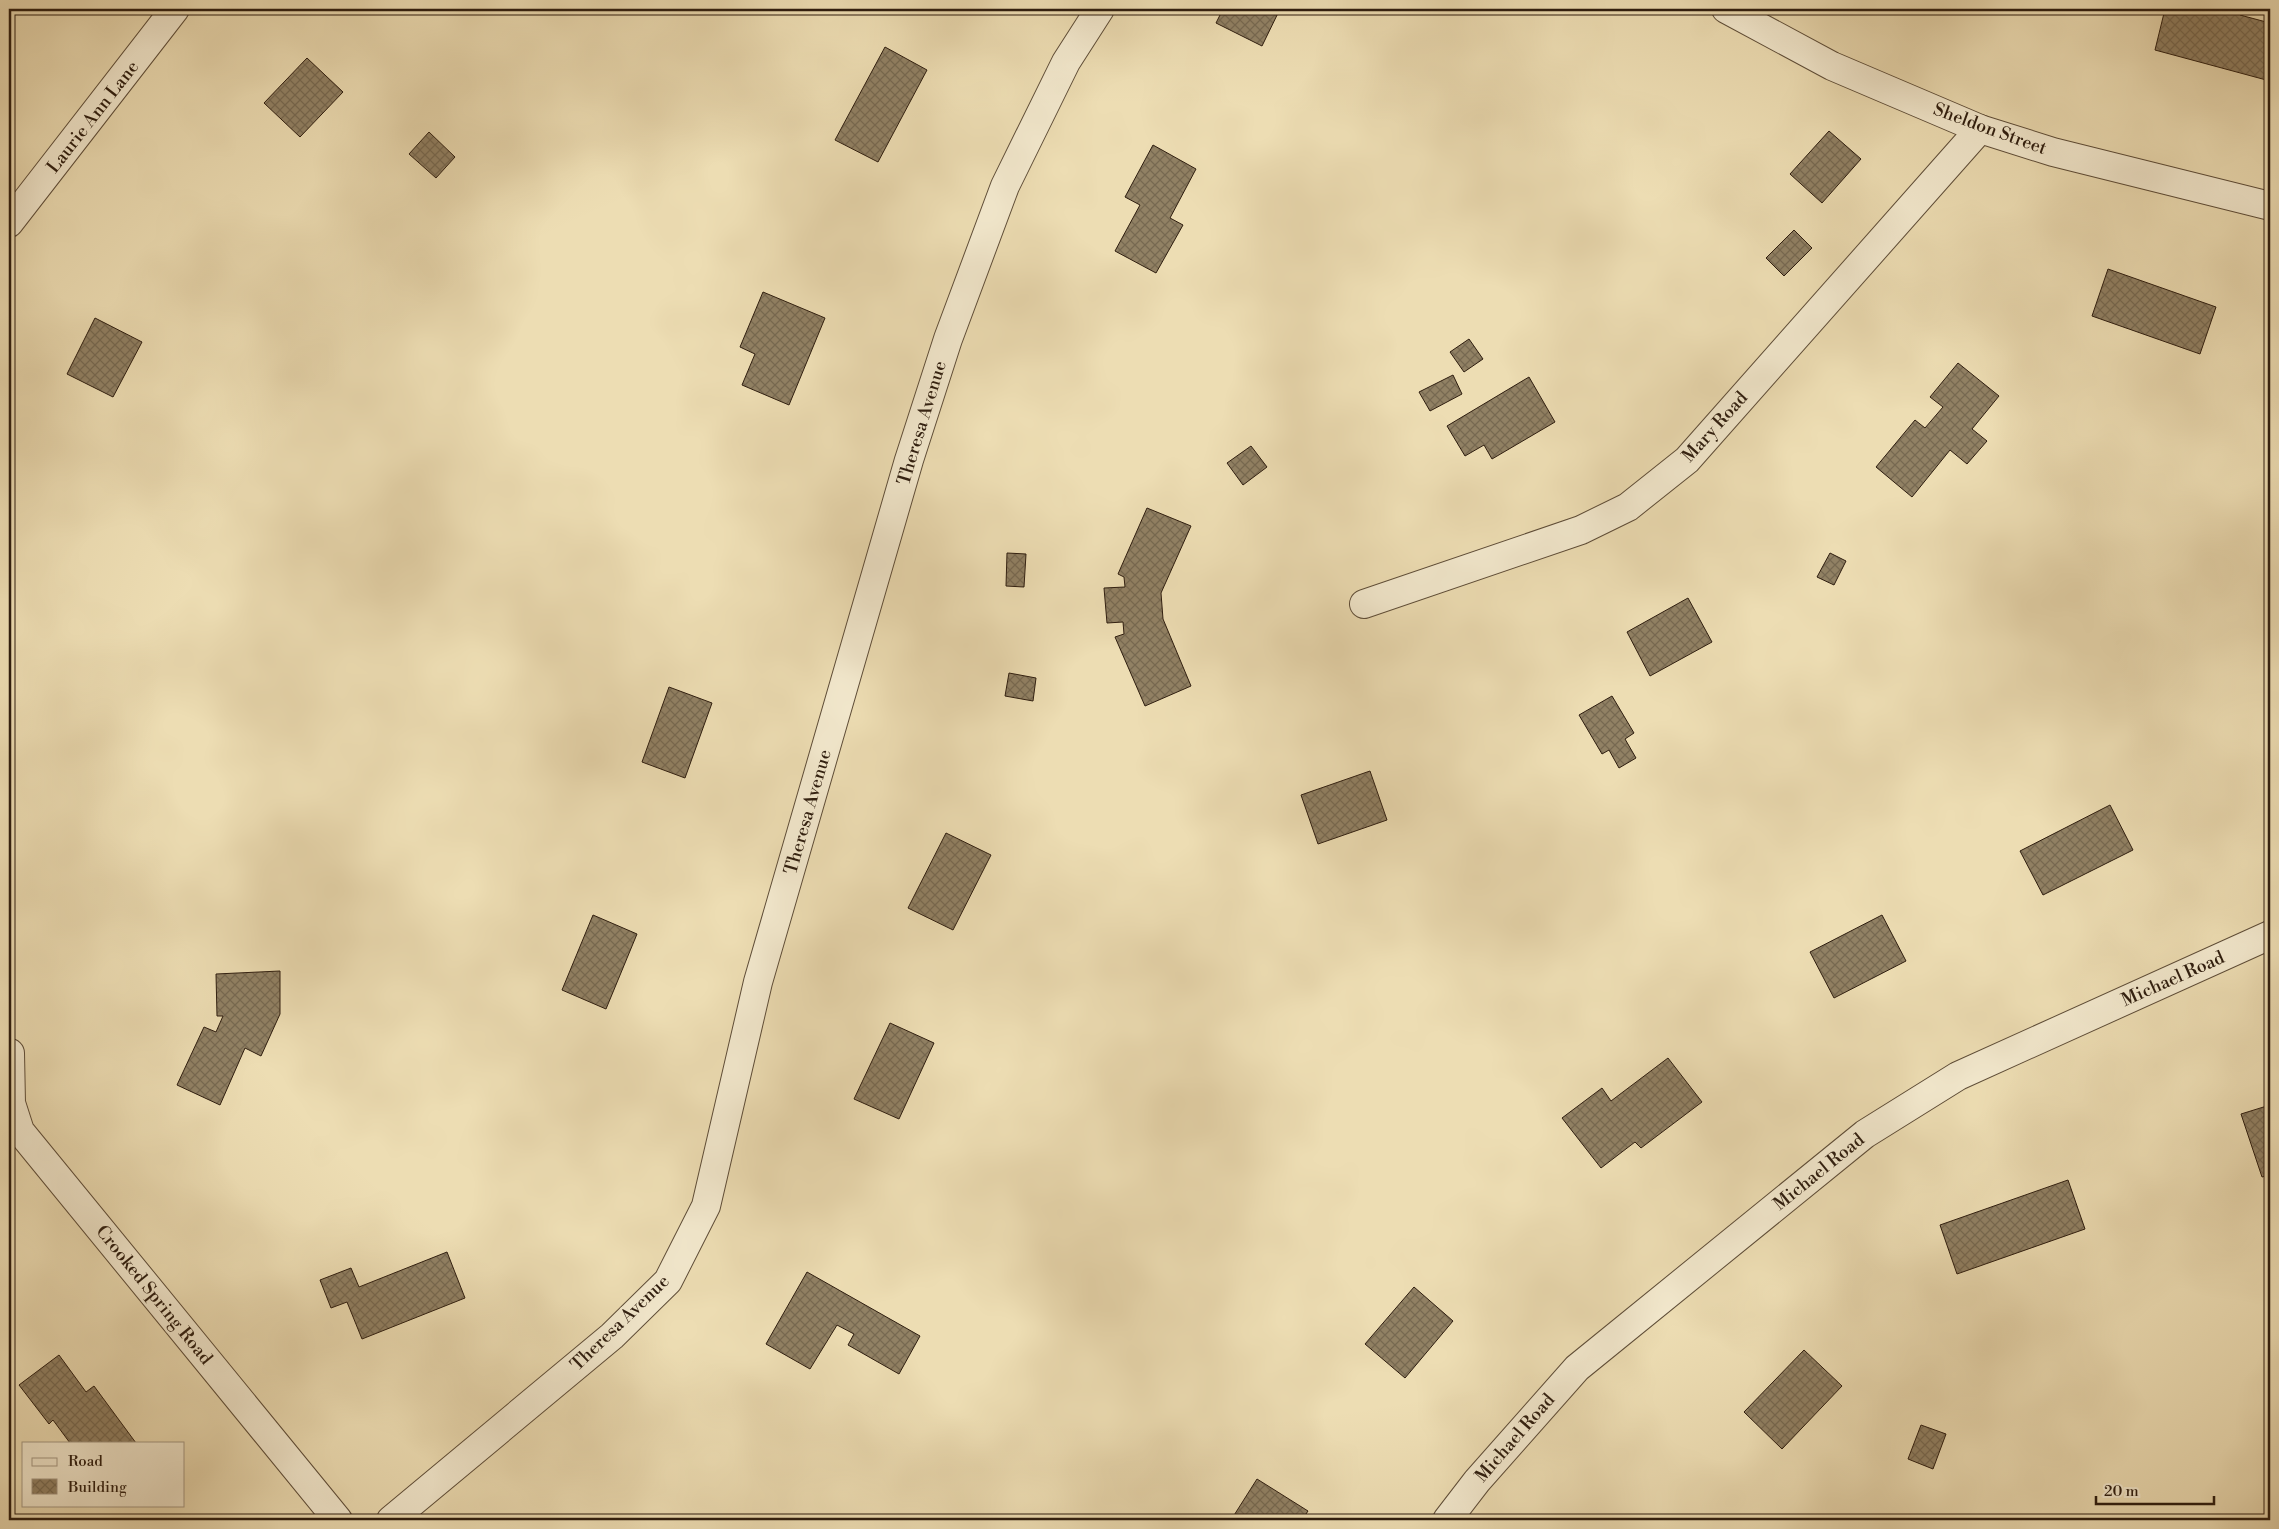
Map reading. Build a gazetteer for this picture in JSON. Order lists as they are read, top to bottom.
{
  "streets": {
    "street": [
      "Laurie Ann Lane",
      "Sheldon Street",
      "Theresa Avenue",
      "Mary Road",
      "Michael Road",
      "Crooked Spring Road"
    ]
  },
  "crossings": [
    ["Sheldon Street", "Mary Road"]
  ],
  "legend": ["Road", "Building"],
  "scale_bar": "20 m"
}
